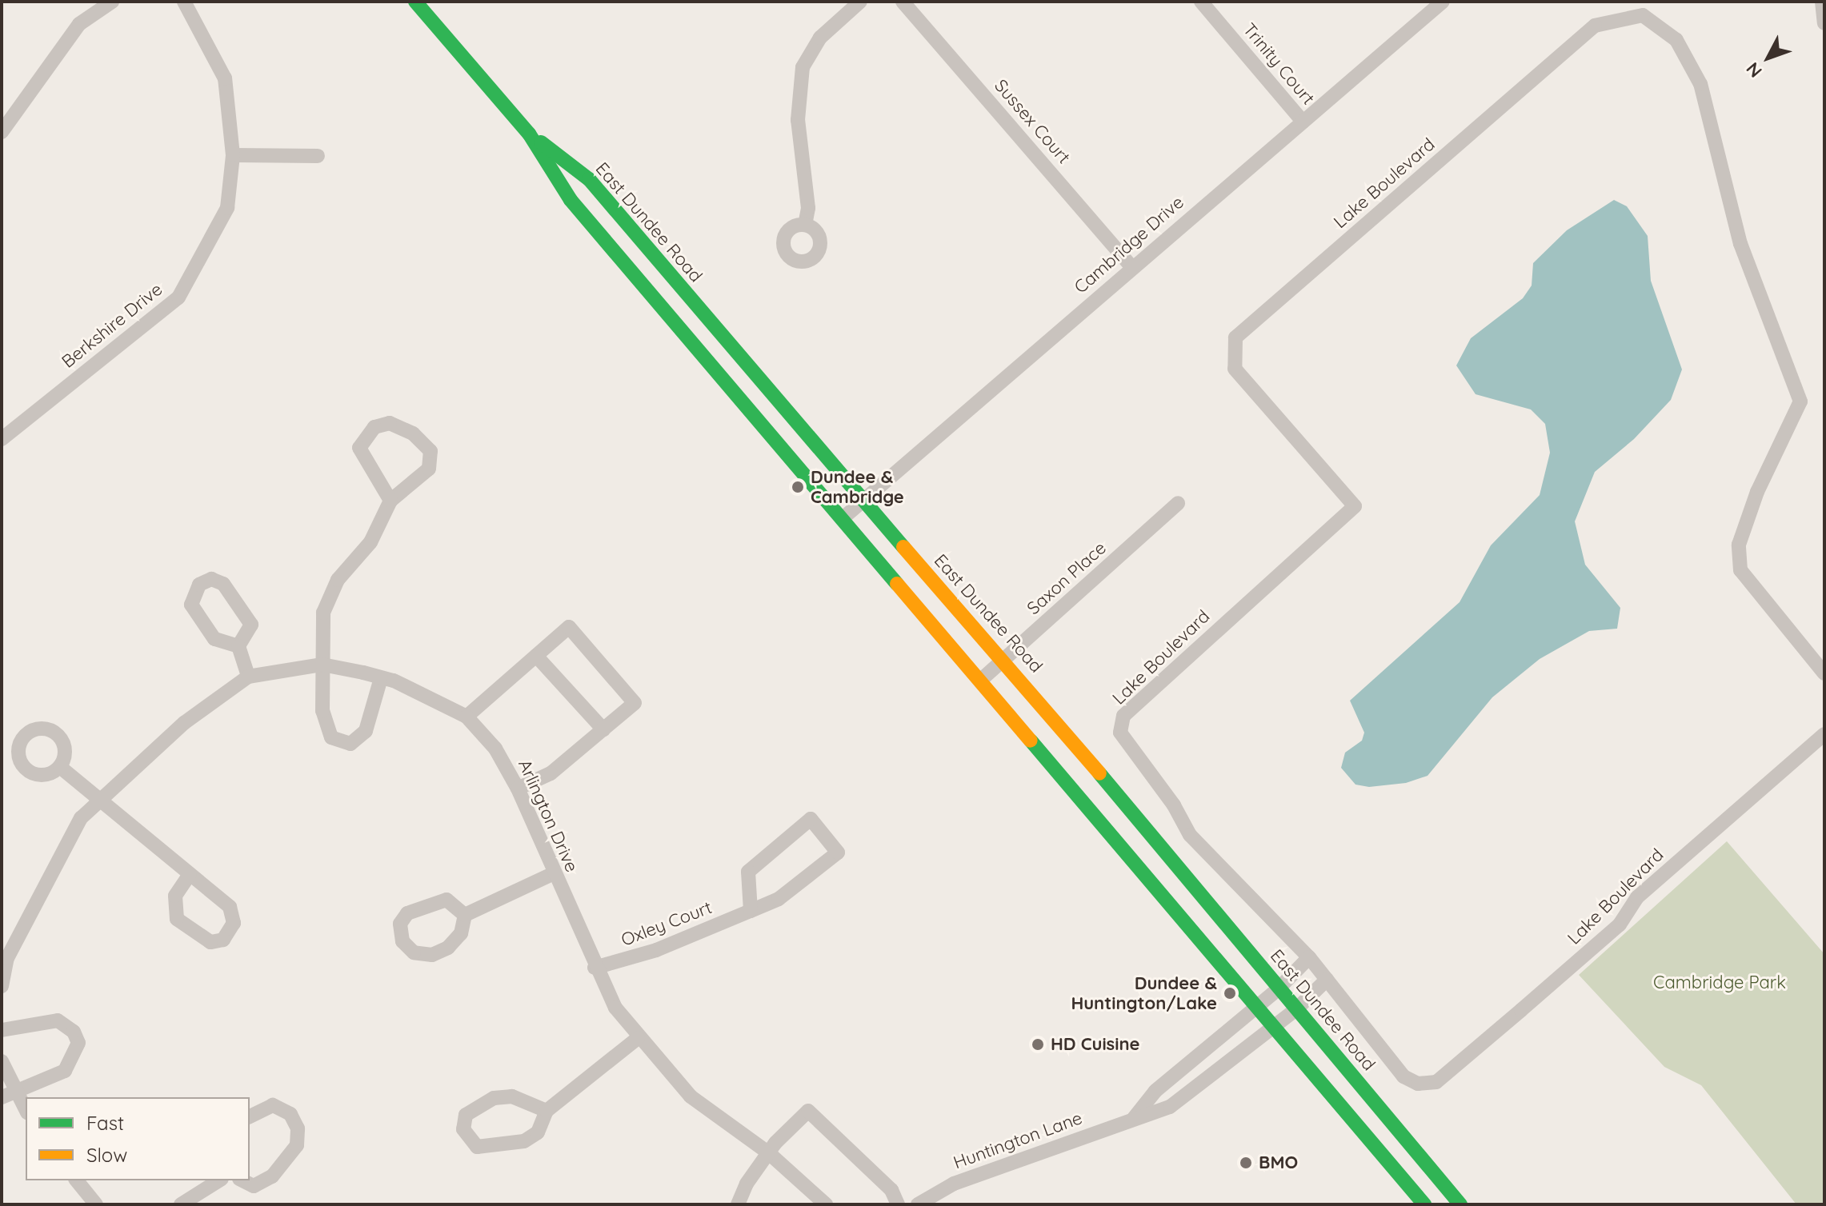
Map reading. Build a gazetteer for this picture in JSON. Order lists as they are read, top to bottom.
{
  "streets": {
    "main road": ["East Dundee Road"],
    "street": [
      "Trinity Court",
      "Sussex Court",
      "Lake Boulevard",
      "Cambridge Drive",
      "Berkshire Drive",
      "Saxon Place",
      "Arlington Drive",
      "Oxley Court",
      "Huntington Lane"
    ]
  },
  "crossings": [
    ["Trinity Court", "Cambridge Drive"],
    ["Sussex Court", "Cambridge Drive"],
    ["East Dundee Road", "Cambridge Drive"],
    ["East Dundee Road", "Saxon Place"],
    ["East Dundee Road", "Huntington Lane"],
    ["Arlington Drive", "Oxley Court"]
  ],
  "parks": ["Cambridge Park"],
  "places": [
    "Dundee & Cambridge",
    "Dundee & Huntington/Lake",
    "HD Cuisine",
    "BMO"
  ],
  "legend": ["Fast", "Slow"],
  "north": "bottom left"
}
